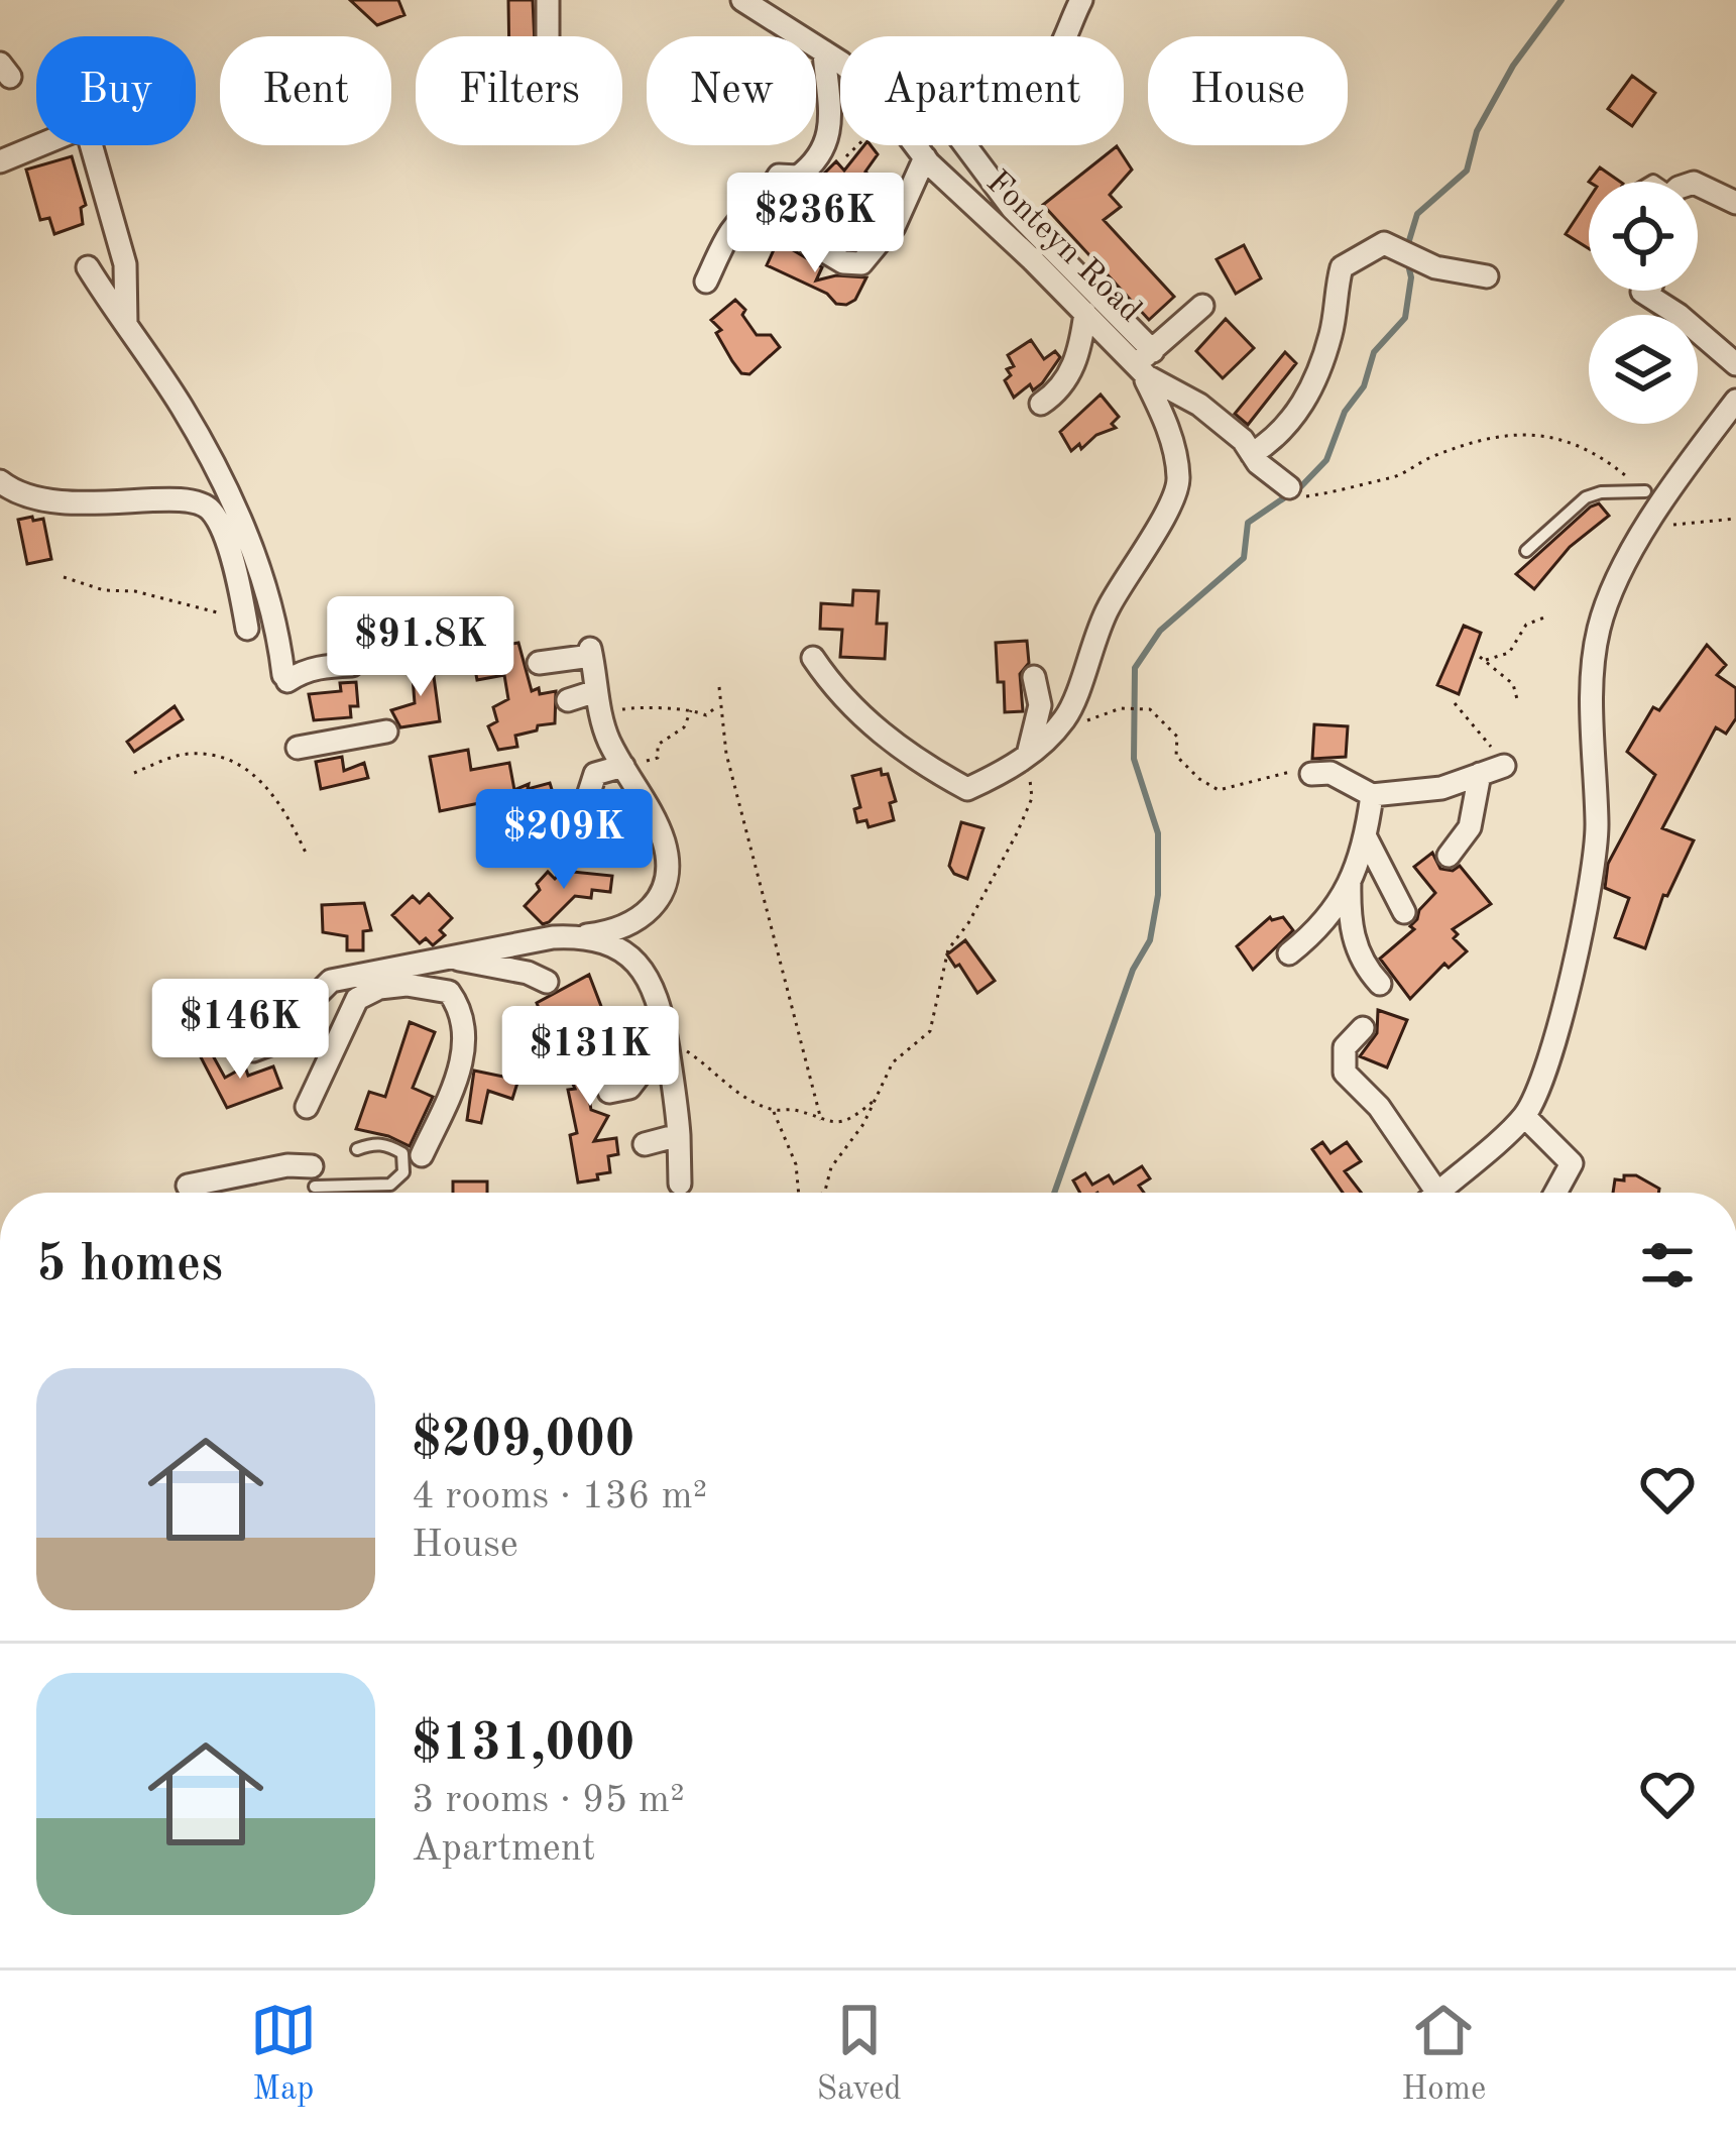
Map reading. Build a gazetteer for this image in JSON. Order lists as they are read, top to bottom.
{
  "streets": {
    "street": ["Fonteyn Road"]
  },
  "page": {
    "chip": [
      "Buy",
      "Rent",
      "Filters",
      "New",
      "Apartment",
      "House"
    ],
    "price": [
      "$236K",
      "$91.8K",
      "$209K",
      "$146K",
      "$131K"
    ],
    "heading": "5 homes",
    "list": [
      {
        "name": "$209,000",
        "note": "4 rooms · 136 m² · House"
      },
      {
        "name": "$131,000",
        "note": "3 rooms · 95 m² · Apartment"
      }
    ],
    "tabs": ["Map", "Saved", "Home"]
  }
}
